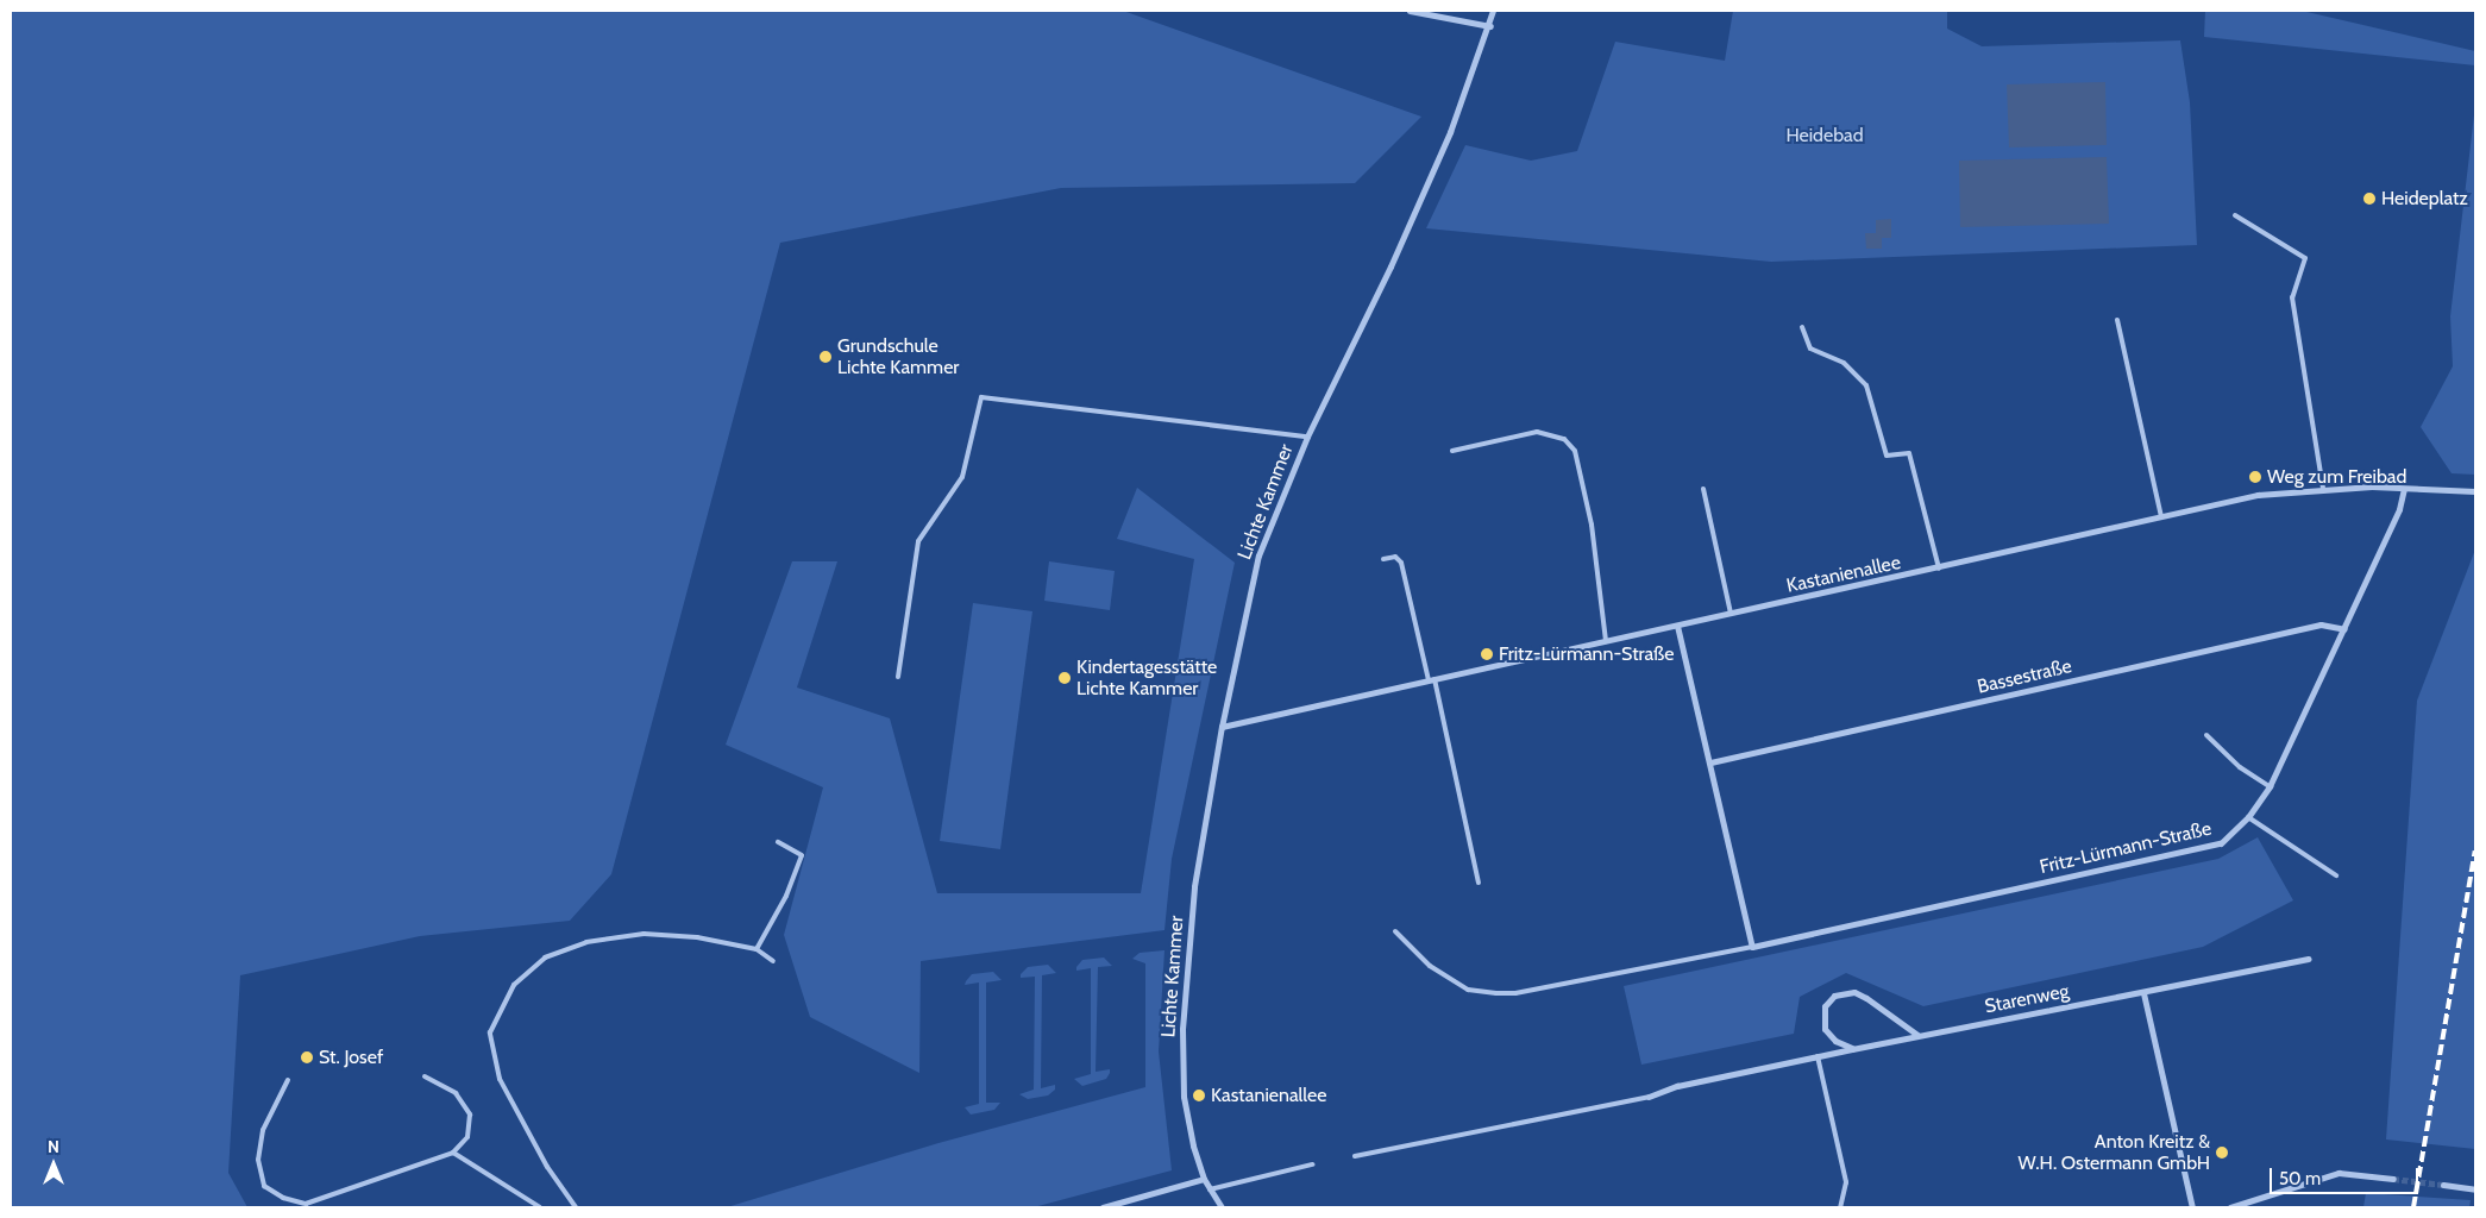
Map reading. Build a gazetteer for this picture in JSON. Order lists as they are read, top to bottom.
{
  "streets": {
    "street": [
      "Lichte Kammer",
      "Kastanienallee",
      "Bassestraße",
      "Fritz-Lürmann-Straße",
      "Starenweg"
    ]
  },
  "crossings": [
    ["Lichte Kammer", "Kastanienallee"],
    ["Kastanienallee", "Fritz-Lürmann-Straße"],
    ["Bassestraße", "Fritz-Lürmann-Straße"]
  ],
  "parks": ["Heidebad"],
  "places": [
    "Heideplatz",
    "Grundschule Lichte Kammer",
    "Weg zum Freibad",
    "Fritz-Lürmann-Straße",
    "Kindertagesstätte Lichte Kammer",
    "St. Josef",
    "Kastanienallee",
    "Anton Kreitz & W.H. Ostermann GmbH"
  ],
  "scale_bar": "50 m",
  "north": "top"
}
